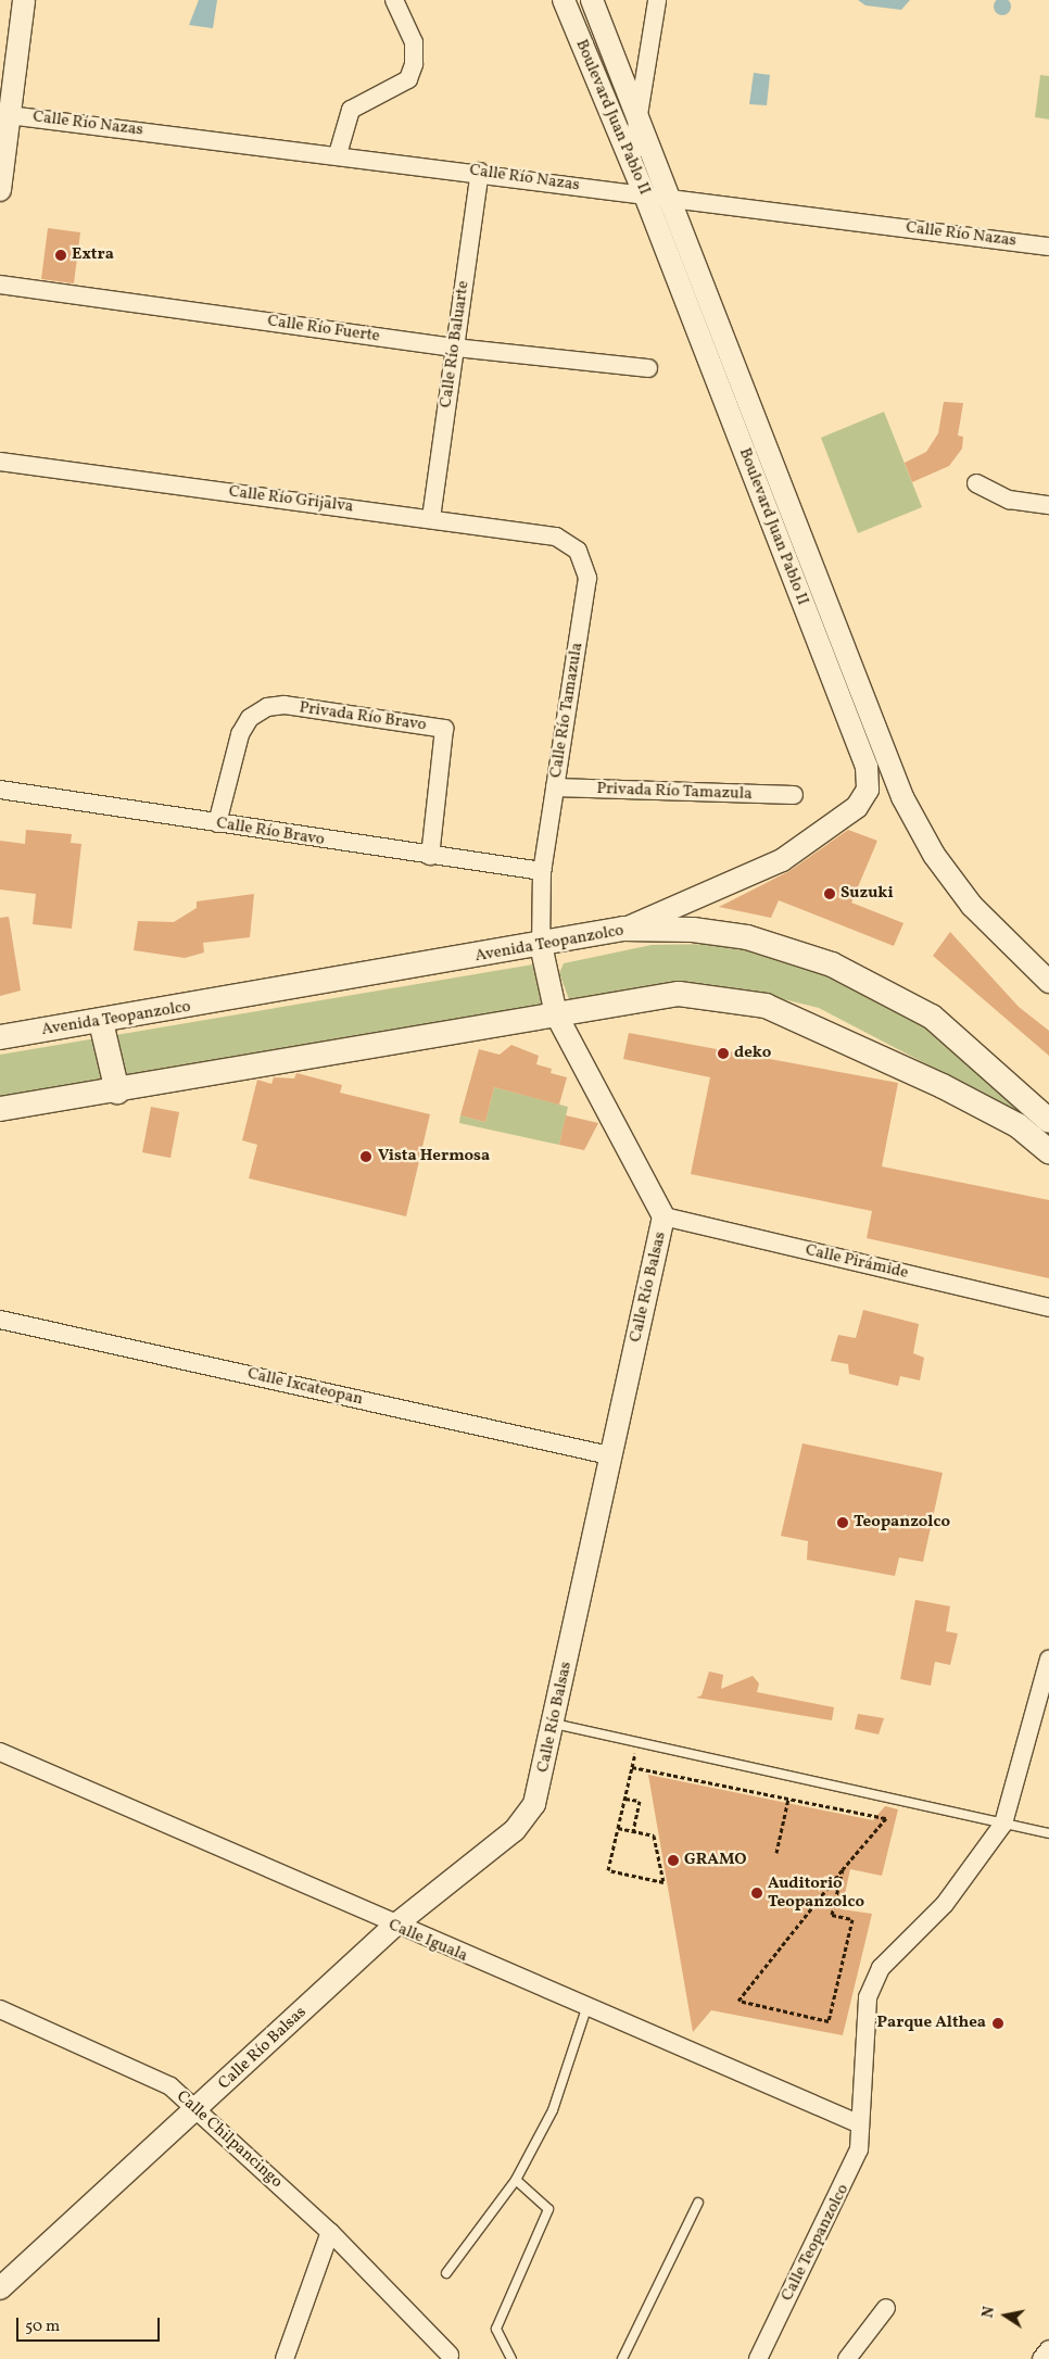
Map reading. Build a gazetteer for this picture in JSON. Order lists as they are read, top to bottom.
{
  "streets": {
    "main road": ["Avenida Teopanzolco"],
    "street": [
      "Boulevard Juan Pablo II",
      "Calle Río Nazas",
      "Calle Río Fuerte",
      "Calle Río Baluarte",
      "Calle Río Grijalva",
      "Calle Río Tamazula",
      "Privada Río Bravo",
      "Privada Río Tamazula",
      "Calle Río Bravo",
      "Calle Pirámide",
      "Calle Río Balsas",
      "Calle Ixcateopan",
      "Calle Iguala",
      "Calle Chilpancingo",
      "Calle Teopanzolco"
    ]
  },
  "crossings": [
    ["Boulevard Juan Pablo II", "Calle Río Nazas"],
    ["Boulevard Juan Pablo II", "Avenida Teopanzolco"],
    ["Calle Río Nazas", "Calle Río Baluarte"],
    ["Calle Río Fuerte", "Calle Río Baluarte"],
    ["Calle Río Baluarte", "Calle Río Grijalva"],
    ["Calle Río Grijalva", "Calle Río Tamazula"],
    ["Calle Río Tamazula", "Privada Río Tamazula"],
    ["Calle Río Tamazula", "Calle Río Bravo"],
    ["Calle Río Tamazula", "Avenida Teopanzolco"],
    ["Calle Río Tamazula", "Calle Río Balsas"],
    ["Privada Río Bravo", "Calle Río Bravo"],
    ["Avenida Teopanzolco", "Calle Río Balsas"],
    ["Calle Pirámide", "Calle Río Balsas"],
    ["Calle Río Balsas", "Calle Ixcateopan"],
    ["Calle Río Balsas", "Calle Iguala"],
    ["Calle Río Balsas", "Calle Chilpancingo"],
    ["Calle Iguala", "Calle Teopanzolco"]
  ],
  "places": [
    "Extra",
    "Suzuki",
    "deko",
    "Vista Hermosa",
    "Teopanzolco",
    "GRAMO",
    "Auditorio Teopanzolco",
    "Parque Althea"
  ],
  "scale_bar": "50 m",
  "north": "left"
}
